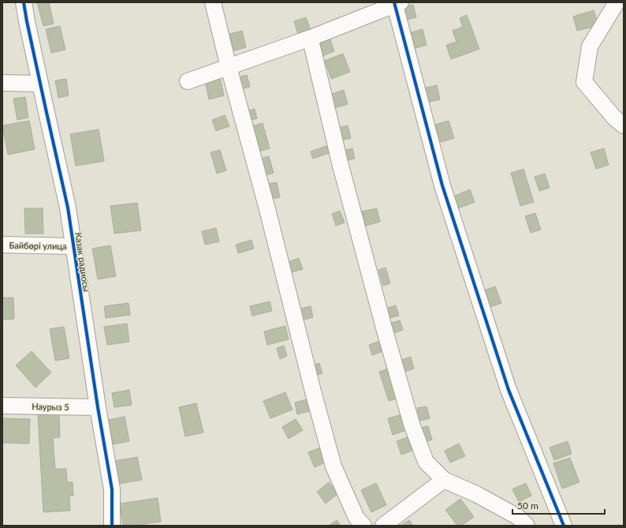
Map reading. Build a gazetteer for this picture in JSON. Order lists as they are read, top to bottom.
{
  "streets": {
    "street": ["Байбөрі улица", "Казак радиосы", "Наурыз 5"]
  },
  "crossings": [
    ["Байбөрі улица", "Казак радиосы"],
    ["Казак радиосы", "Наурыз 5"]
  ],
  "scale_bar": "50 m"
}
